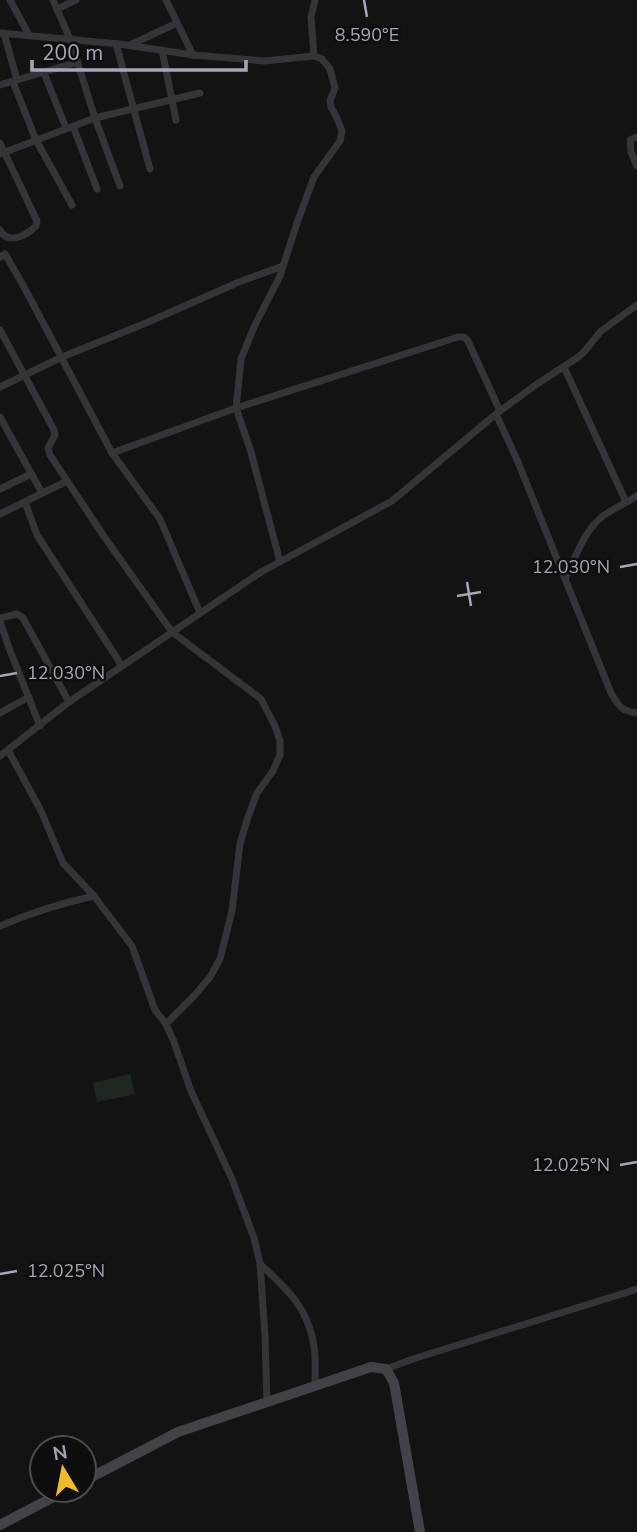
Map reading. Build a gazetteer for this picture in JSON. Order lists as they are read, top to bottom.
{
  "scale_bar": "200 m",
  "north": "top",
  "coordinates": ["8.590°E", "12.030°N", "12.025°N"]
}
